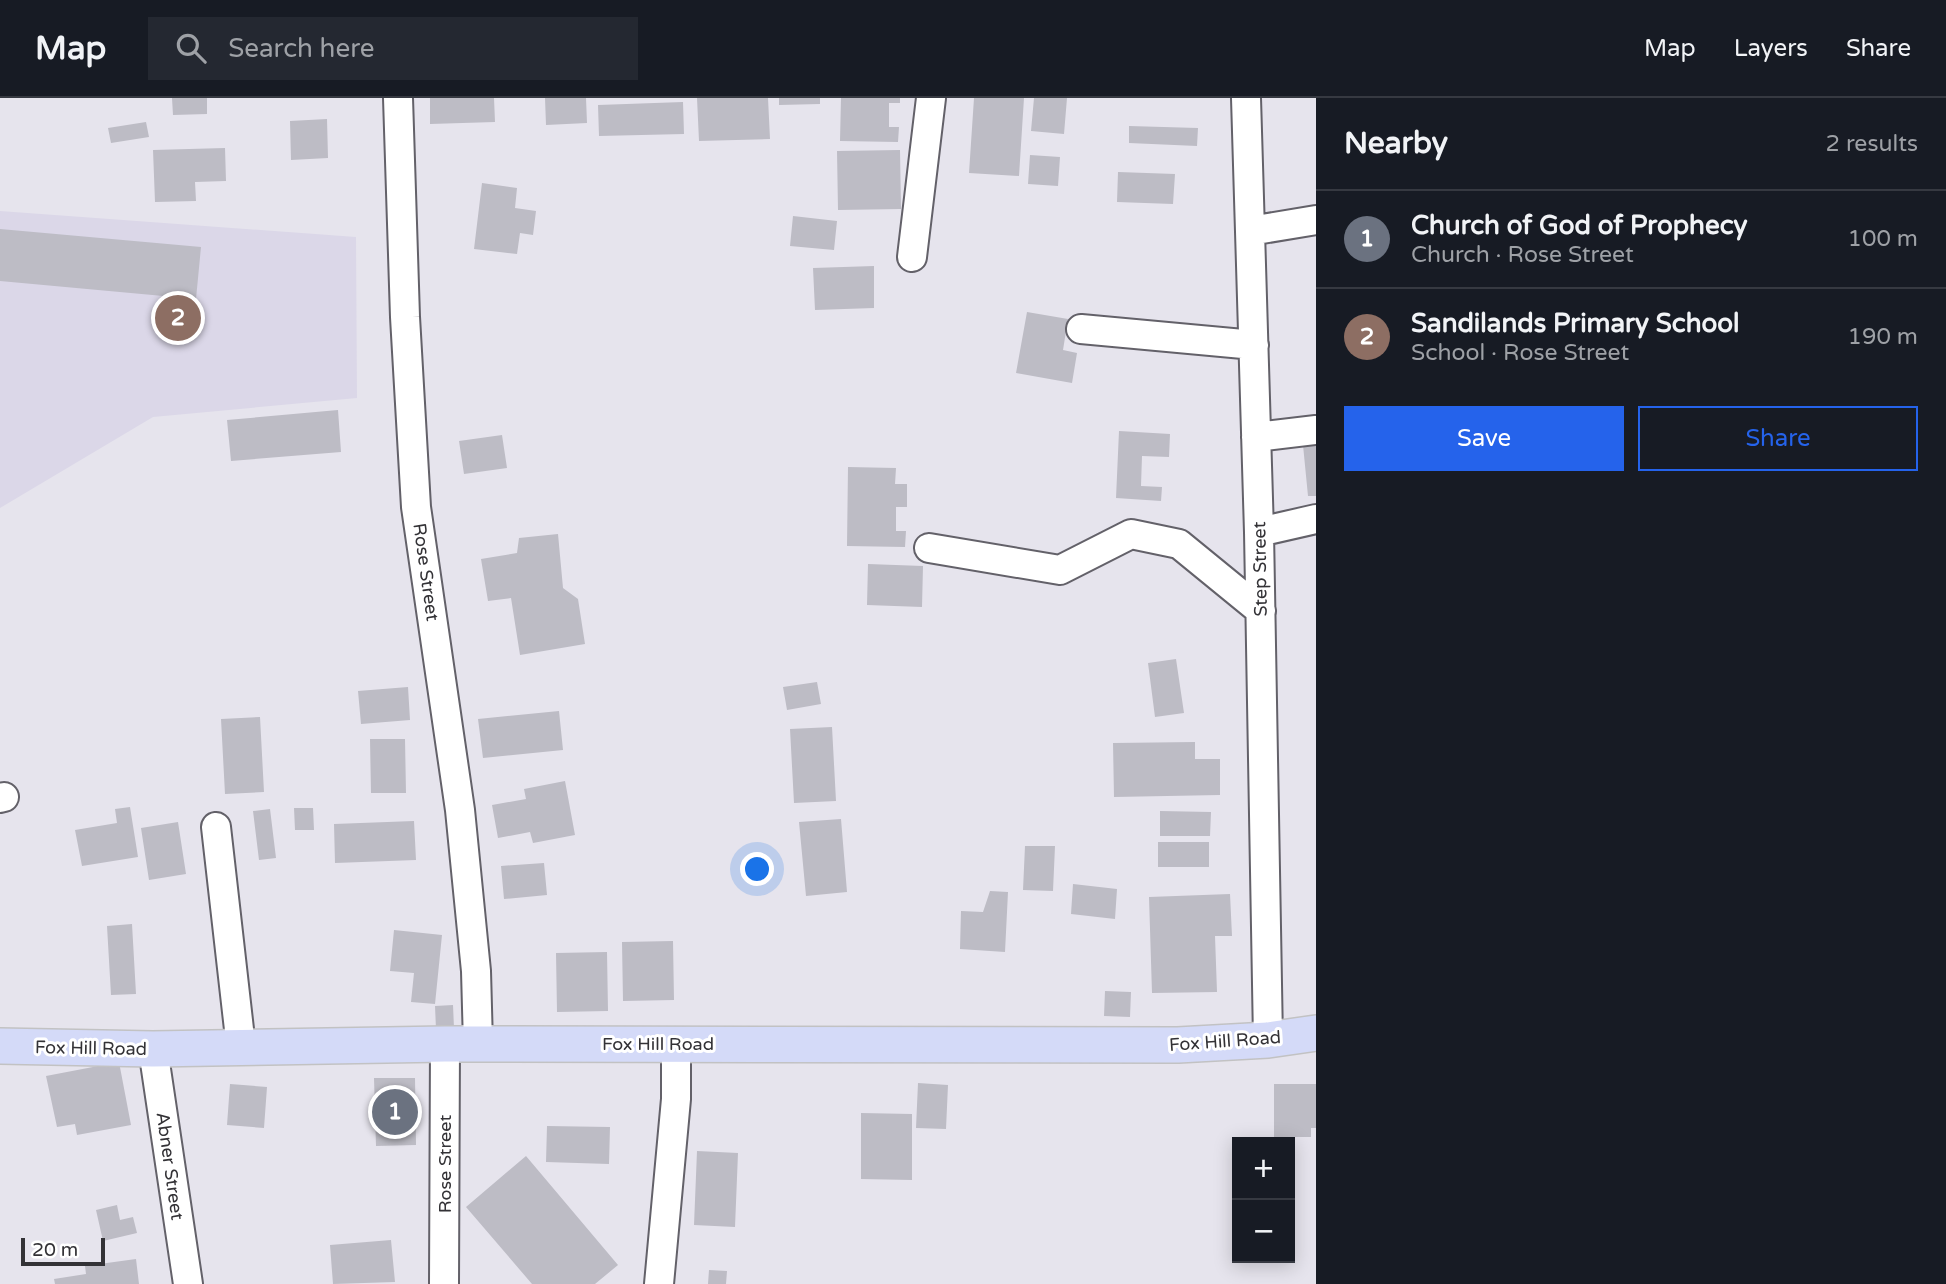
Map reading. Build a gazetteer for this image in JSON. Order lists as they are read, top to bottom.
{
  "streets": {
    "main road": ["Fox Hill Road"],
    "street": ["Step Street", "Rose Street", "Abner Street"]
  },
  "crossings": [
    ["Step Street", "Fox Hill Road"],
    ["Rose Street", "Fox Hill Road"],
    ["Fox Hill Road", "Abner Street"]
  ],
  "scale_bar": "20 m",
  "page": {
    "header": "Map",
    "search": "Search here",
    "nav": ["Map", "Layers", "Share"],
    "heading": ["Nearby", "2 results"],
    "list": [
      {
        "mark": "1",
        "name": "Church of God of Prophecy",
        "note": "Church · Rose Street",
        "value": "100 m"
      },
      {
        "mark": "2",
        "name": "Sandilands Primary School",
        "note": "School · Rose Street",
        "value": "190 m"
      }
    ],
    "pins": ["2", "1"],
    "buttons": ["Save", "Share"],
    "map_buttons": ["+", "−"],
    "scale": "20 m"
  }
}
